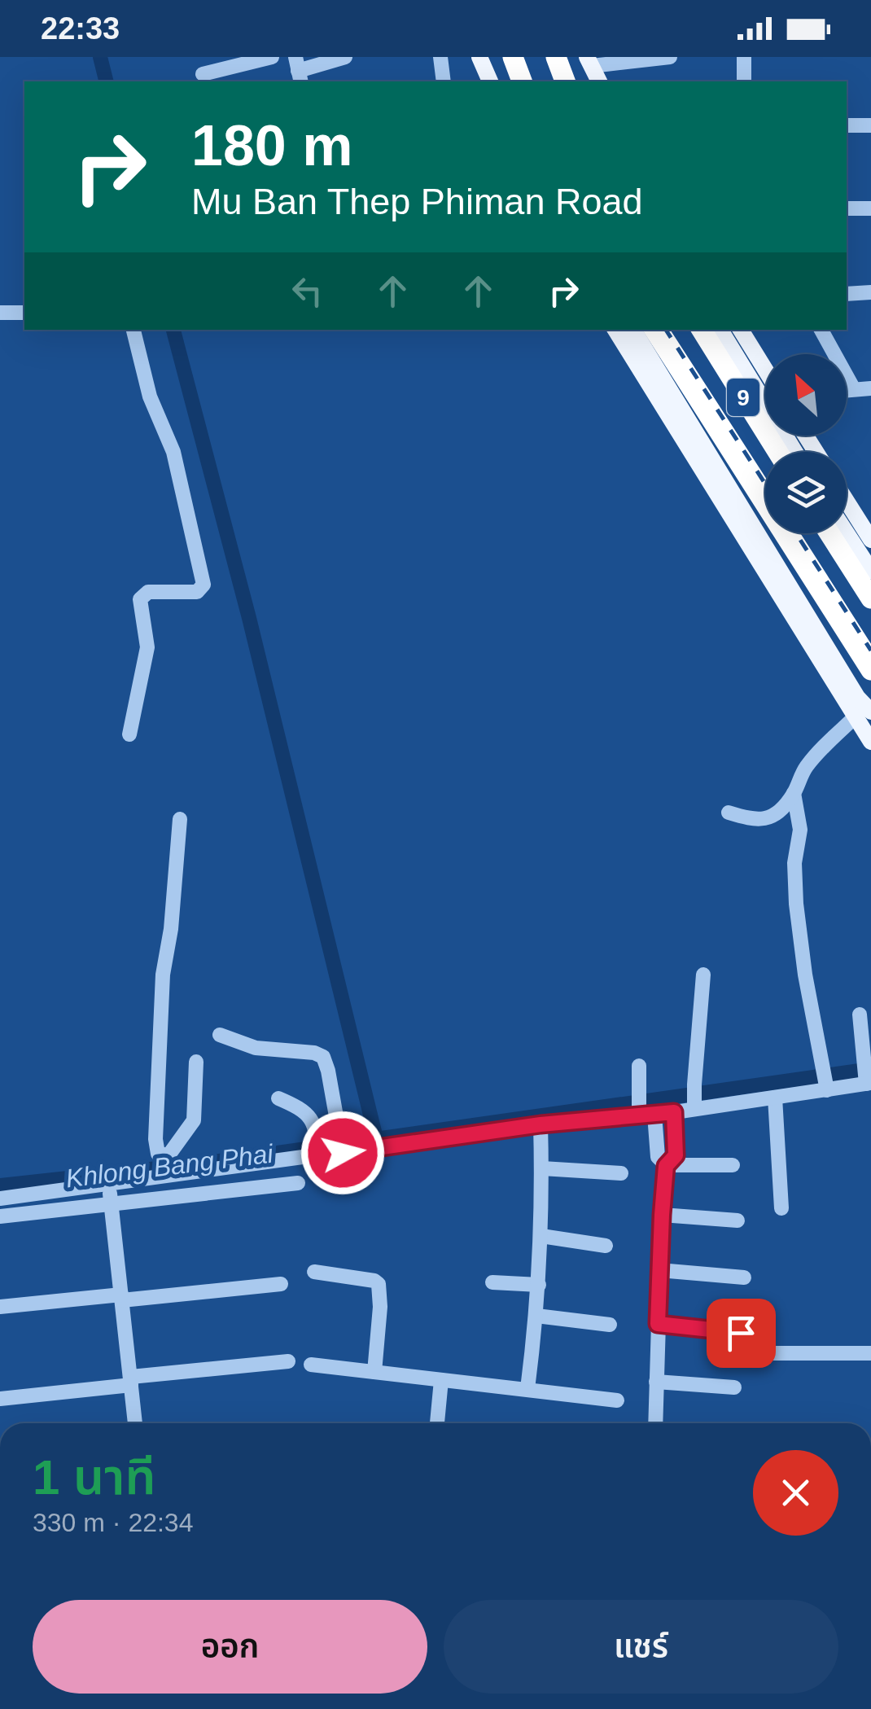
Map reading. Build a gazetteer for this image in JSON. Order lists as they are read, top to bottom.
{
  "streets": {
    "highway": ["9"]
  },
  "water": ["Khlong Bang Phai"],
  "north": "top left",
  "page": {
    "status": "22:33",
    "turn": ["180 m", "Mu Ban Thep Phiman Road"],
    "heading": ["1 นาที", "330 m · 22:34"],
    "buttons": ["ออก", "แชร์"]
  }
}
